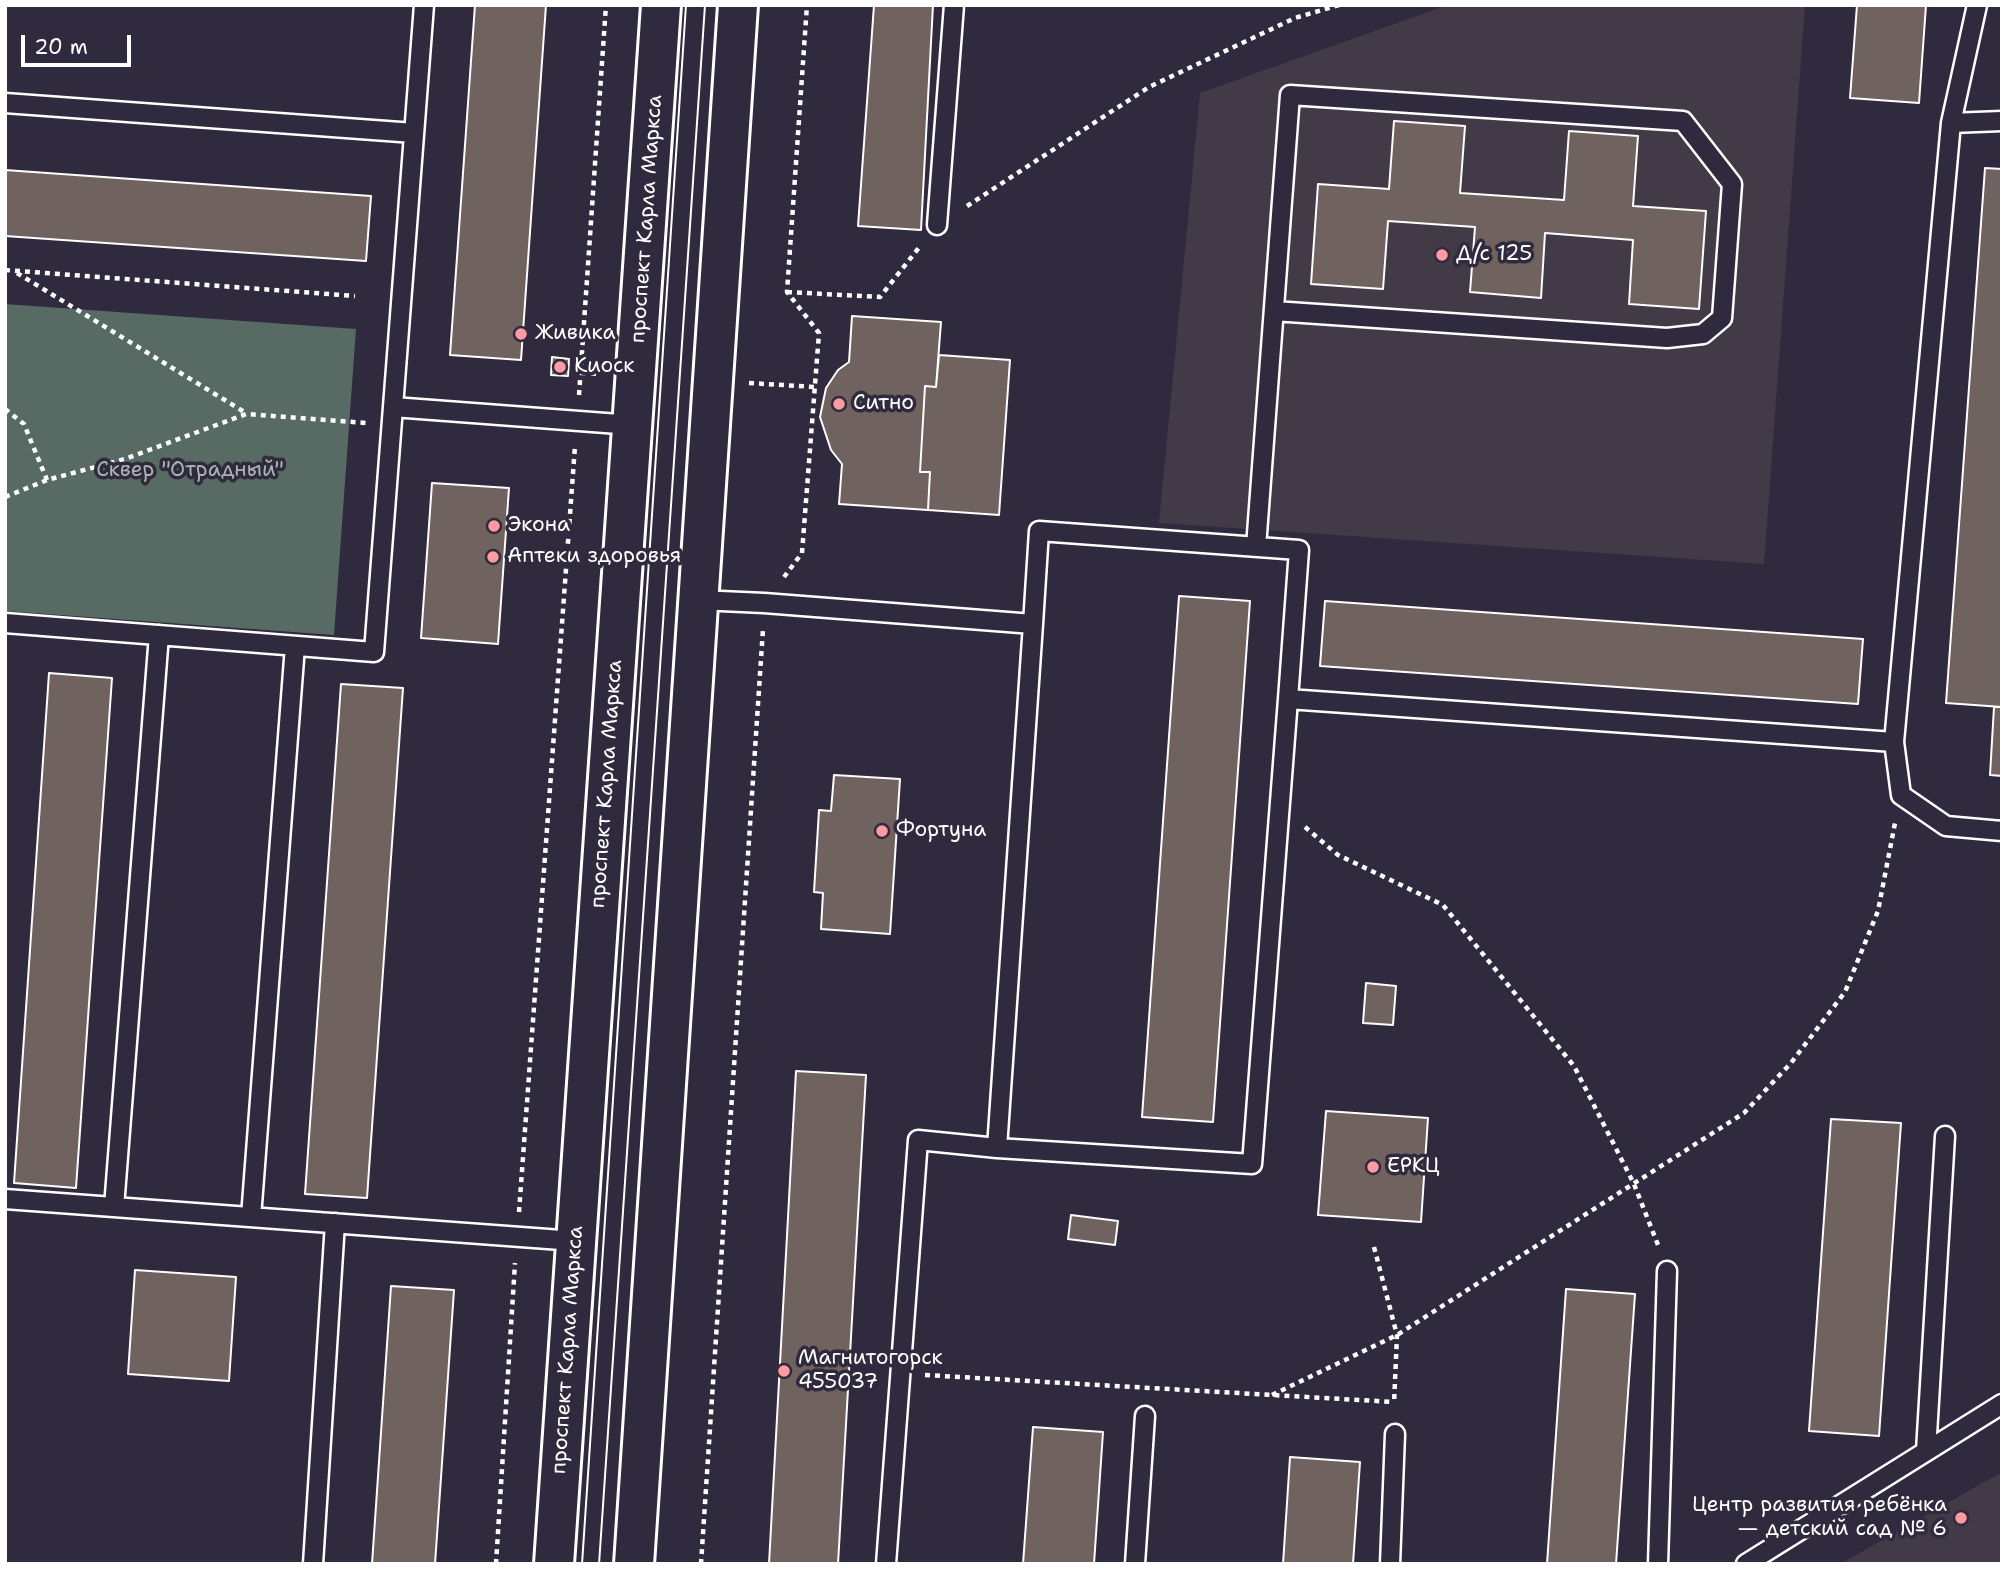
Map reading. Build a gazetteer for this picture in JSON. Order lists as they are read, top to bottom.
{
  "streets": {
    "main road": ["проспект Карла Маркса"]
  },
  "parks": ["Сквер \"Отрадный\""],
  "places": [
    "Д/с 125",
    "Живика",
    "Киоск",
    "Ситно",
    "Экона",
    "Аптеки здоровья",
    "Фортуна",
    "ЕРКЦ",
    "Магнитогорск 455037",
    "Центр развития ребёнка — детский сад № 6"
  ],
  "scale_bar": "20 m"
}
